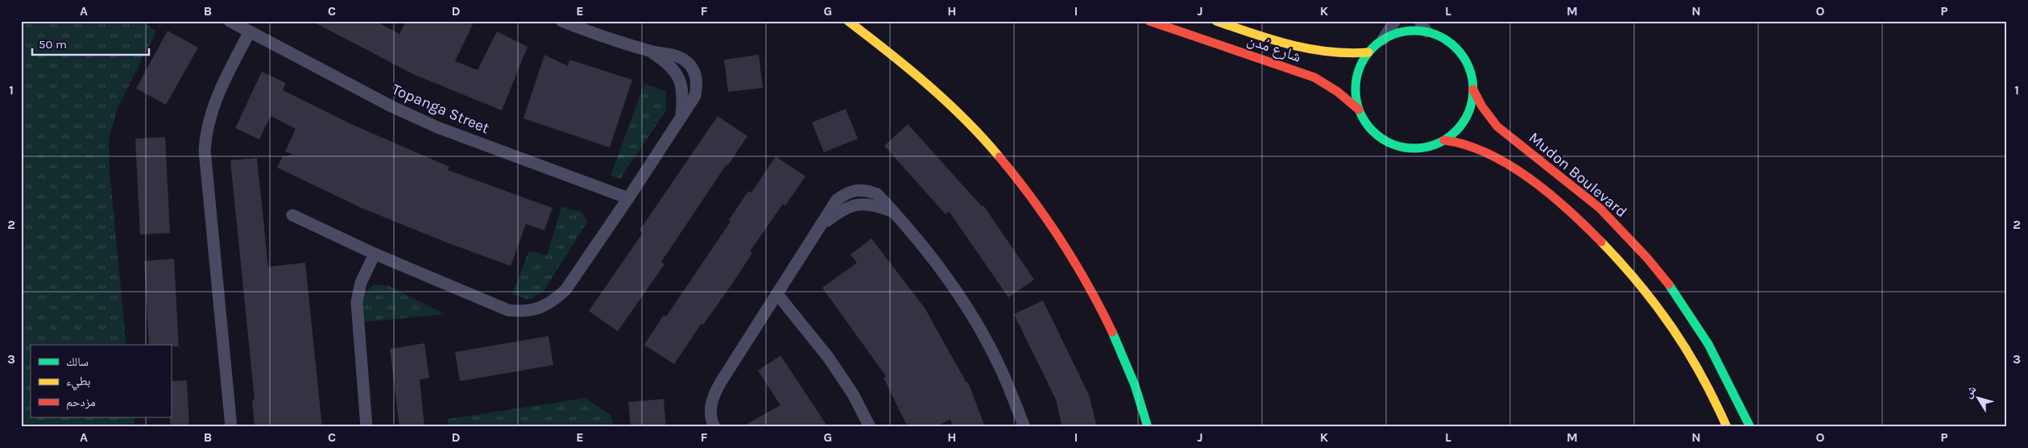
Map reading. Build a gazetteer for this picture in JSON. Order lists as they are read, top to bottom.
{
  "streets": {
    "street": ["شارع مُدن", "Topanga Street", "Mudon Boulevard"]
  },
  "crossings": [
    ["شارع مُدن", "Mudon Boulevard"]
  ],
  "legend": ["سالك", "بطيء", "مزدحم"],
  "scale_bar": "50 m",
  "north": "top left",
  "grid": {
    "columns": [
      "A",
      "B",
      "C",
      "D",
      "E",
      "F",
      "G",
      "H",
      "I",
      "J",
      "K",
      "L",
      "M",
      "N",
      "O",
      "P"
    ],
    "rows": ["1", "2", "3"]
  }
}
